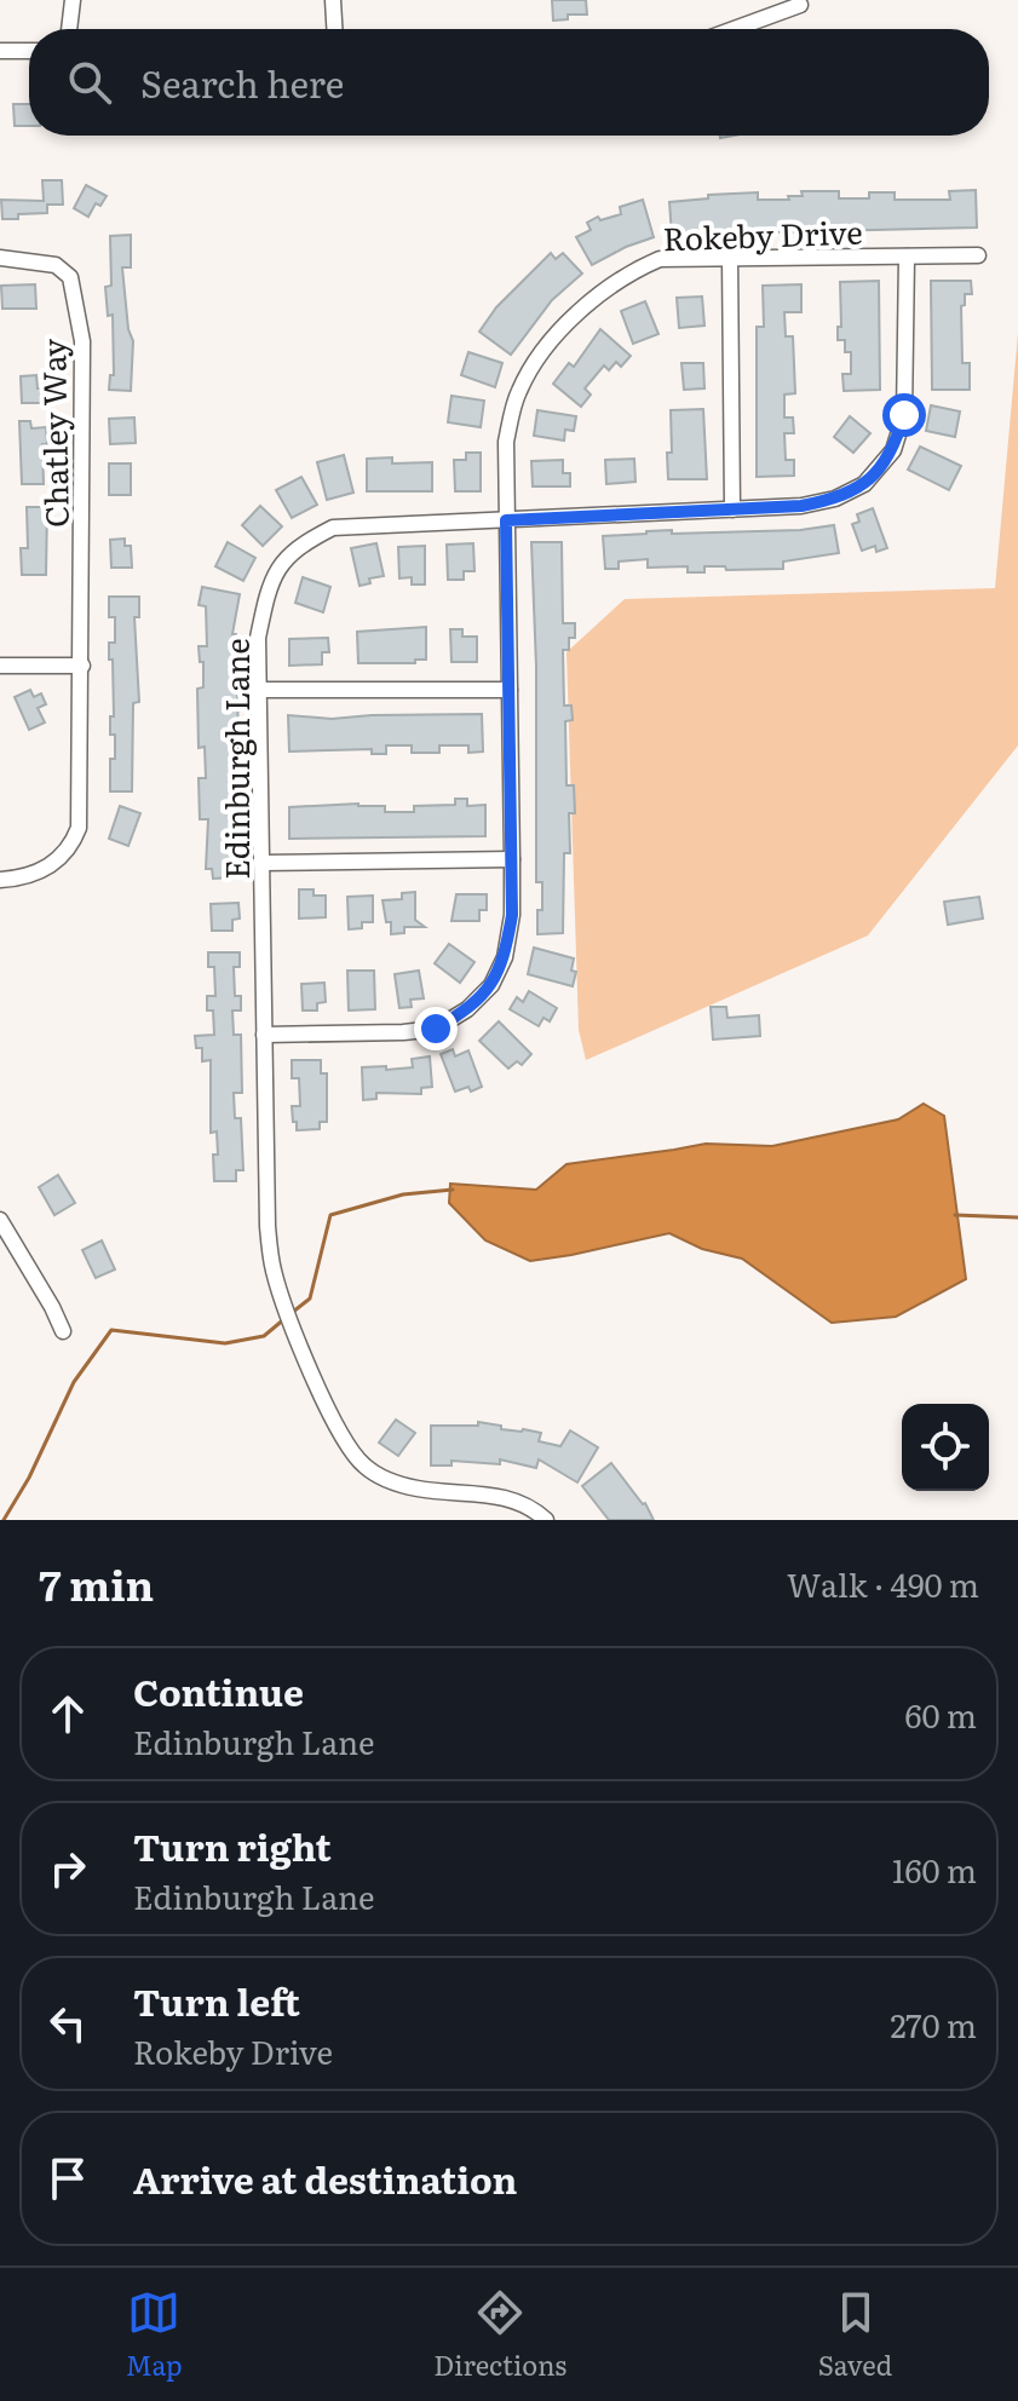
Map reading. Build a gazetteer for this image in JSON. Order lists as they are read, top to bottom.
{
  "streets": {
    "street": ["Rokeby Drive", "Chatley Way", "Edinburgh Lane"]
  },
  "crossings": [
    ["Rokeby Drive", "Edinburgh Lane"]
  ],
  "page": {
    "search": "Search here",
    "heading": ["7 min", "Walk · 490 m"],
    "list": [
      ["Continue", "Edinburgh Lane", "60 m"],
      ["Turn right", "Edinburgh Lane", "160 m"],
      ["Turn left", "Rokeby Drive", "270 m"],
      "Arrive at destination"
    ],
    "nav": ["Map", "Directions", "Saved"]
  }
}
